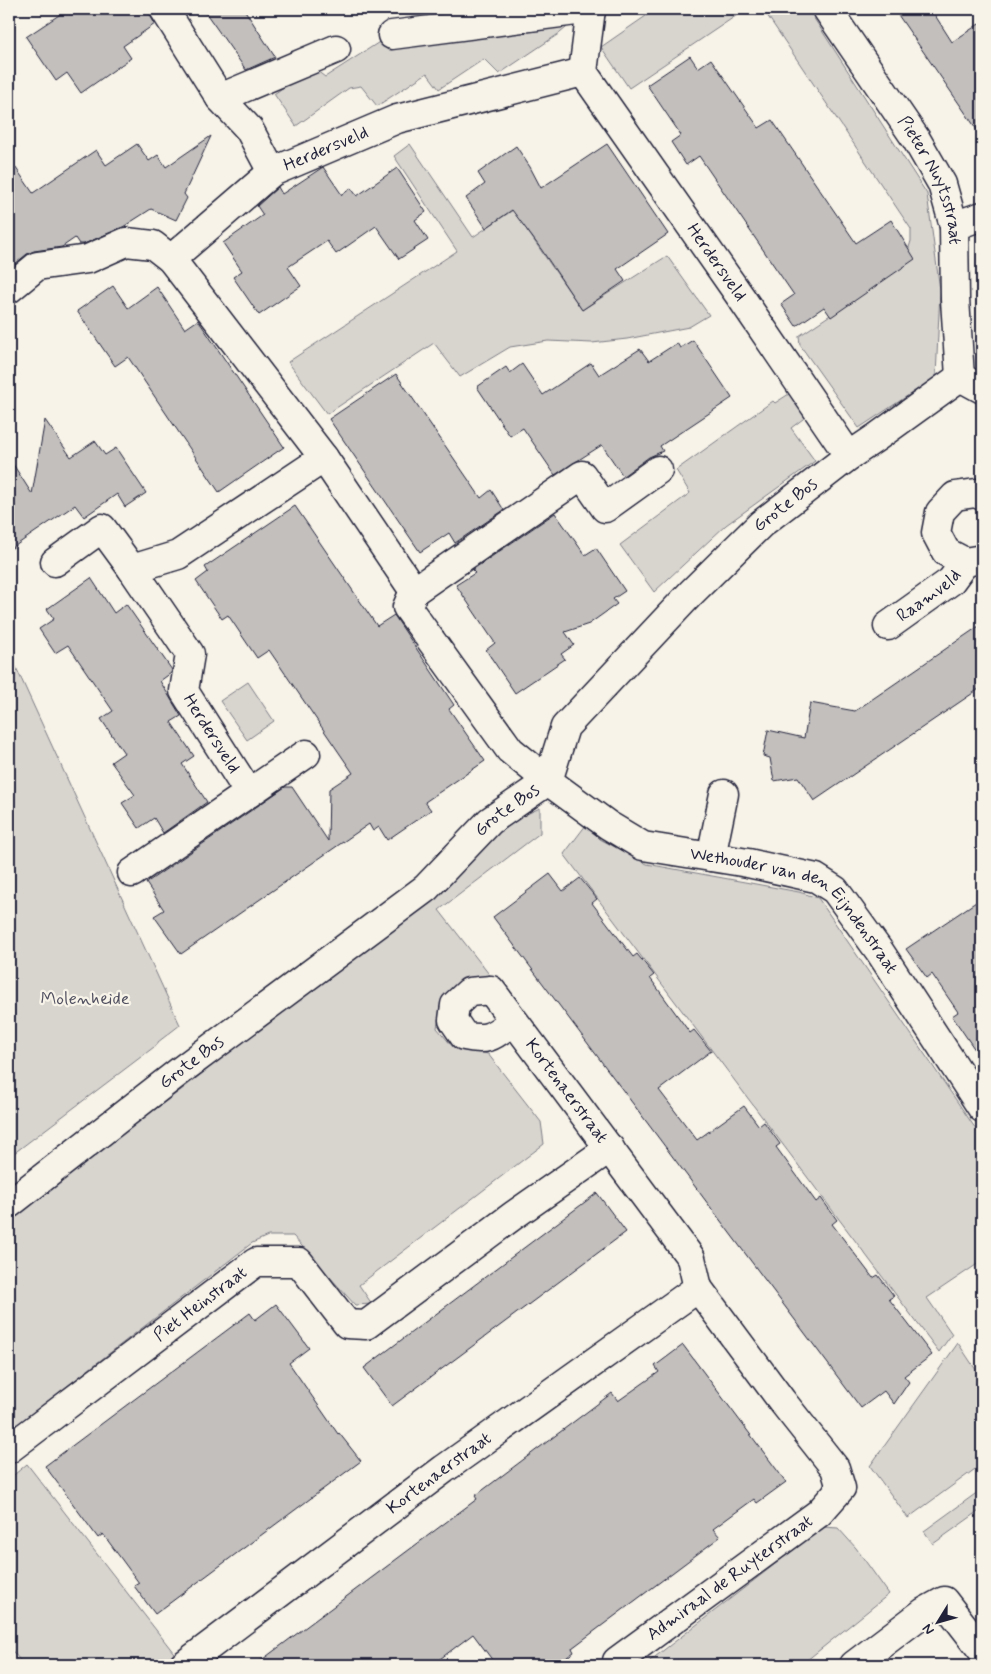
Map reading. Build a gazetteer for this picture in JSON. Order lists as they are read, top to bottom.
{
  "streets": {
    "street": [
      "Herdersveld",
      "Pieter Nuytsstraat",
      "Grote Bos",
      "Raamveld",
      "Wethouder van den Eijndenstraat",
      "Kortenaerstraat",
      "Piet Heinstraat",
      "Admiraal de Ruyterstraat"
    ]
  },
  "crossings": [
    ["Herdersveld", "Grote Bos"],
    ["Pieter Nuytsstraat", "Grote Bos"],
    ["Grote Bos", "Wethouder van den Eijndenstraat"],
    ["Kortenaerstraat", "Piet Heinstraat"],
    ["Kortenaerstraat", "Admiraal de Ruyterstraat"]
  ],
  "parks": ["Molenheide"],
  "north": "bottom left"
}
